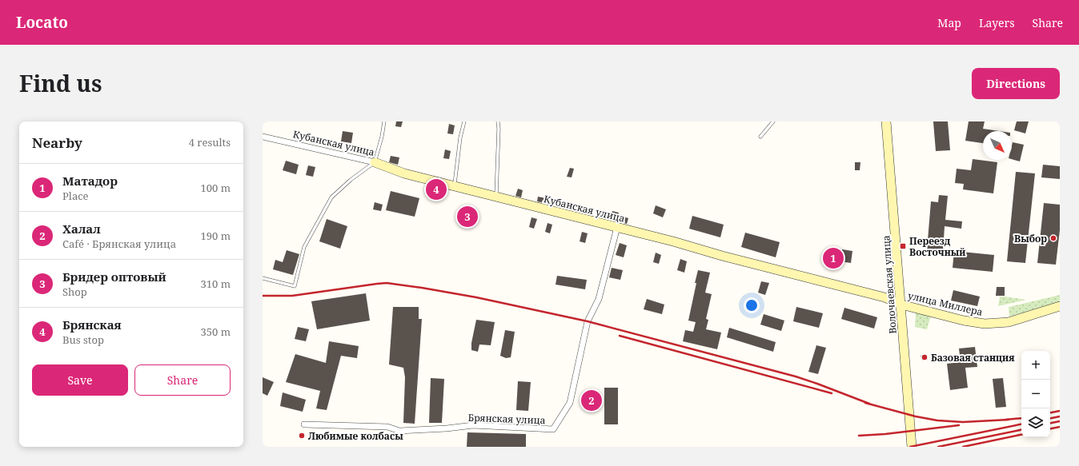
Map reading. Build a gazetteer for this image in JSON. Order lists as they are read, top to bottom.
{
  "streets": {
    "main road": ["Кубанская улица", "Волочаевская улица", "улица Миллера"],
    "street": ["Брянская улица"]
  },
  "crossings": [
    ["Кубанская улица", "Волочаевская улица"],
    ["Кубанская улица", "улица Миллера"],
    ["Кубанская улица", "Брянская улица"],
    ["Волочаевская улица", "улица Миллера"]
  ],
  "places": {
    "other": ["Выбор", "Базовая станция", "Любимые колбасы"],
    "transit": ["Переезд Восточный"]
  },
  "north": "bottom right",
  "page": {
    "header": "Locato",
    "nav": ["Map", "Layers", "Share"],
    "title": "Find us",
    "buttons": [
      "Directions",
      ["Save", "Share"]
    ],
    "heading": ["Nearby", "4 results"],
    "list": [
      {
        "mark": "1",
        "name": "Матадор",
        "note": "Place",
        "value": "100 m"
      },
      {
        "mark": "2",
        "name": "Халал",
        "note": "Café · Брянская улица",
        "value": "190 m"
      },
      {
        "mark": "3",
        "name": "Бридер оптовый",
        "note": "Shop",
        "value": "310 m"
      },
      {
        "mark": "4",
        "name": "Брянская",
        "note": "Bus stop",
        "value": "350 m"
      }
    ],
    "pins": [
      "4",
      "3",
      "1",
      "2"
    ],
    "map_buttons": ["+", "−"]
  }
}
